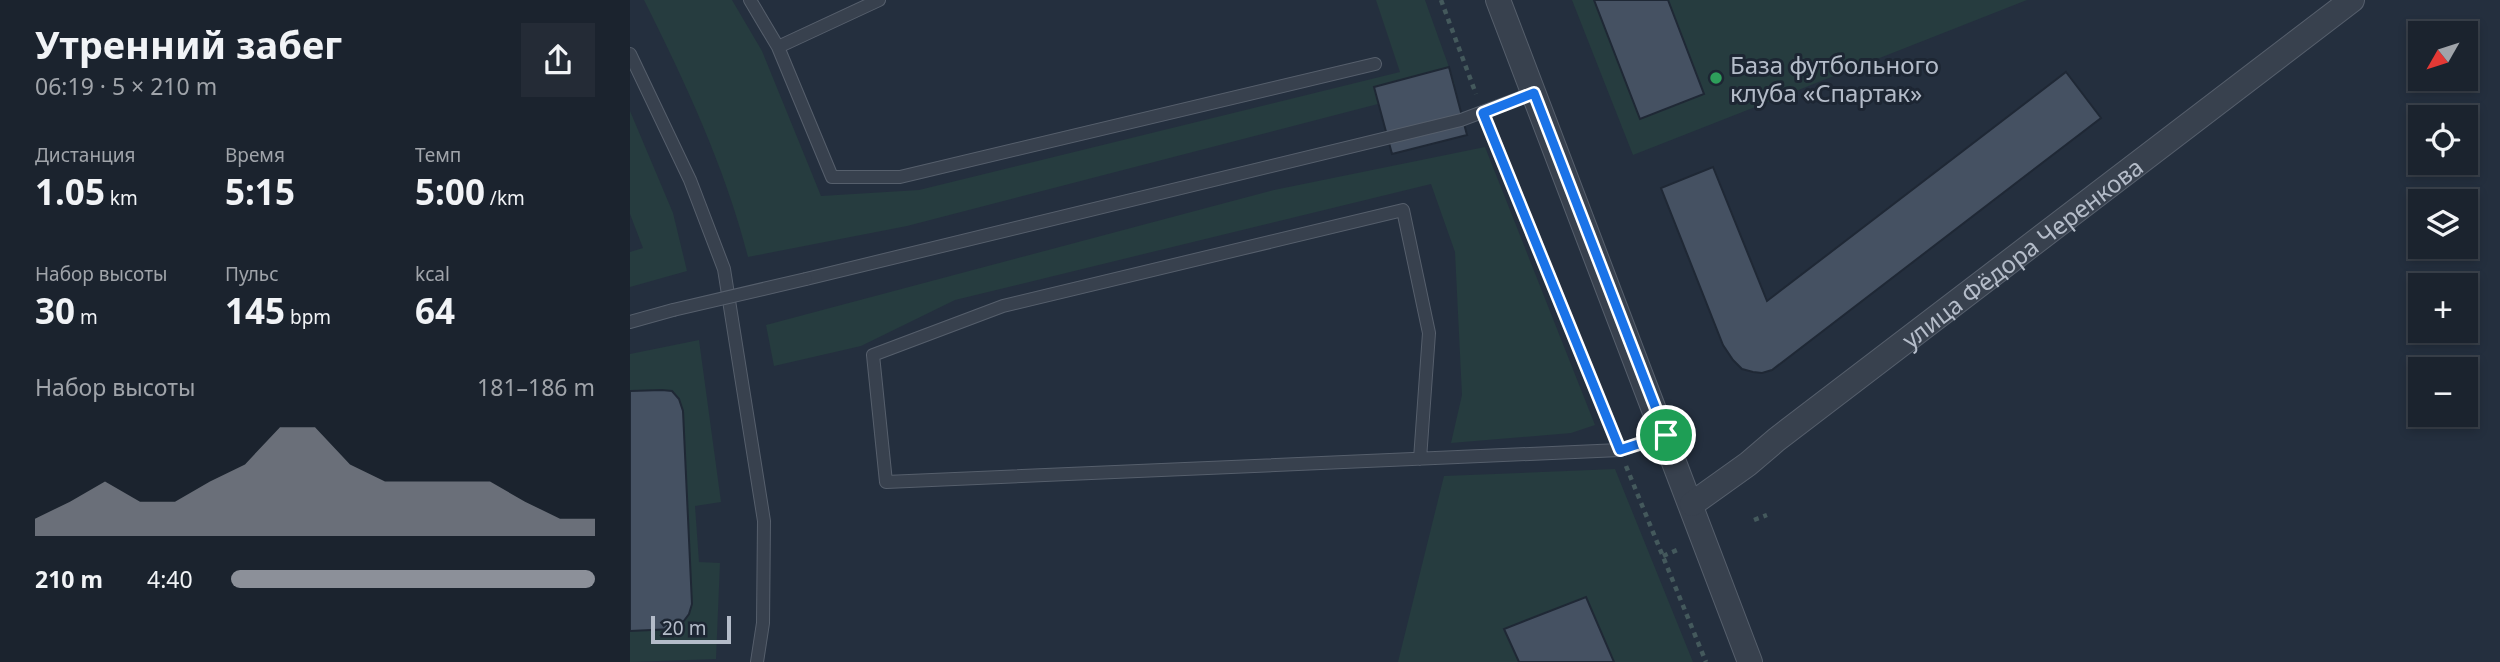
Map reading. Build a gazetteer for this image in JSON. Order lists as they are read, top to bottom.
{
  "streets": {
    "street": ["улица Фёдора Черенкова"]
  },
  "places": ["База футбольного клуба «Спартак»"],
  "scale_bar": "20 m",
  "north": "bottom left",
  "page": {
    "heading": ["Утренний забег", "06:19 · 5 × 210 m"],
    "map_buttons": ["+", "−"],
    "stats": [
      ["Дистанция", "1.05 km"],
      ["Время", "5:15"],
      ["Темп", "5:00 /km"],
      ["Набор высоты", "30 m"],
      ["Пульс", "145 bpm"],
      ["kcal", "64"]
    ],
    "chart": ["Набор высоты", "181–186 m"],
    "list": [
      {
        "name": "210 m",
        "note": "4:40"
      }
    ],
    "scale": "20 m"
  }
}
